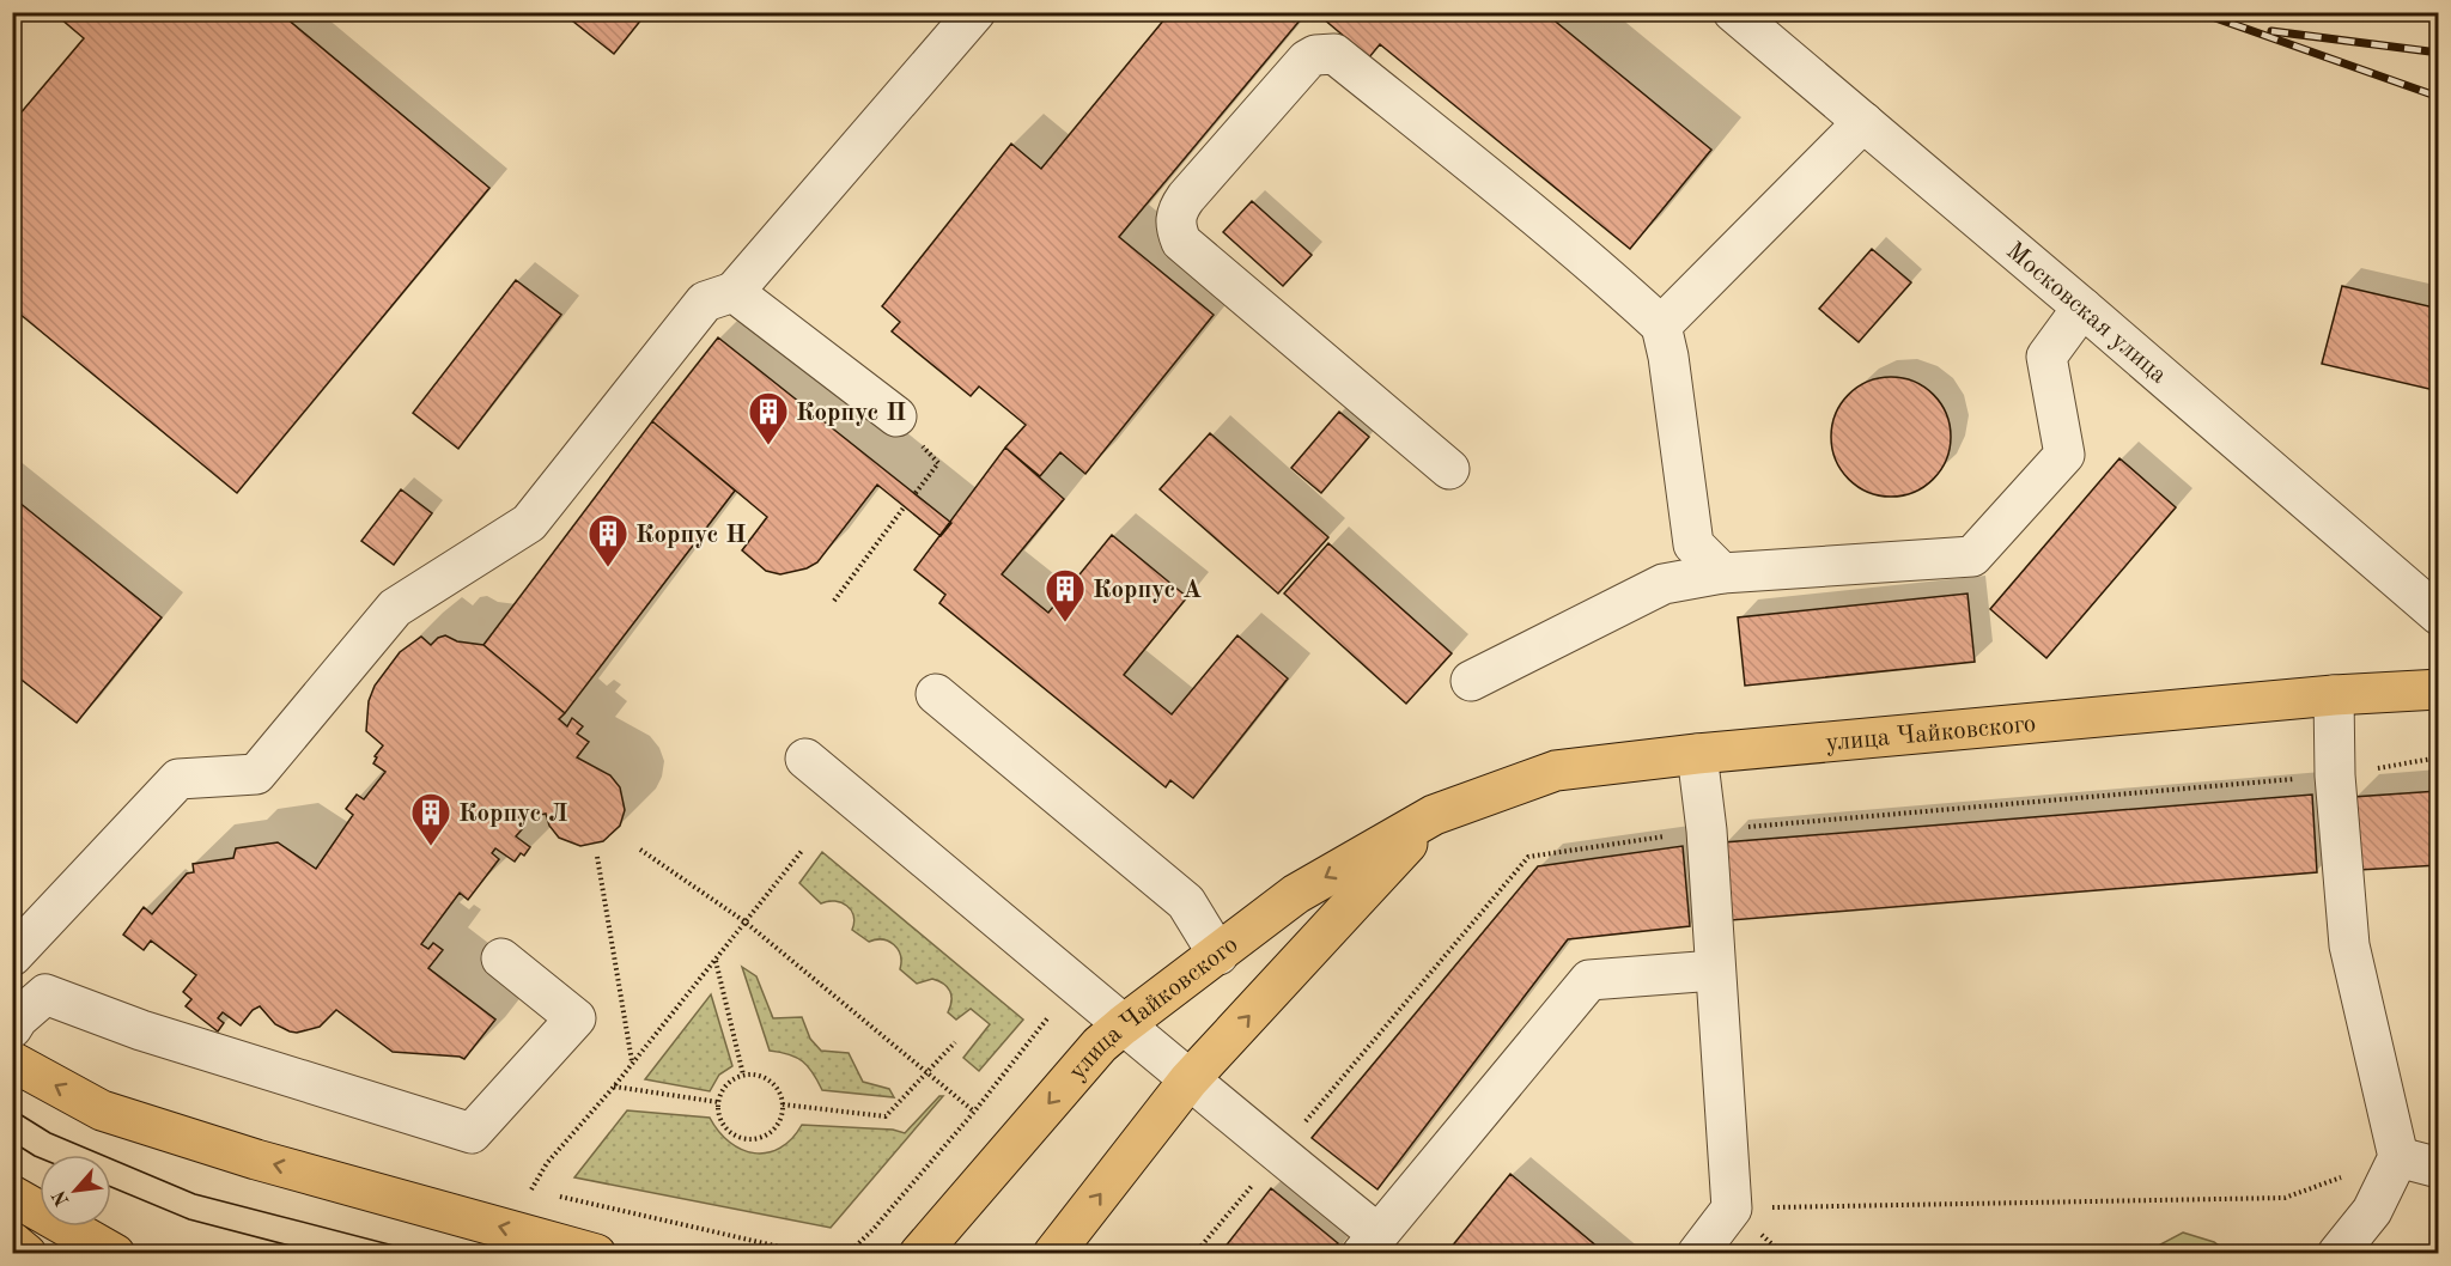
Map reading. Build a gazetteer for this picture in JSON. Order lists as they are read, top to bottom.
{
  "streets": {
    "main road": ["улица Чайковского"],
    "lane": ["Московская улица"]
  },
  "places": {
    "building": [
      "Корпус П",
      "Корпус Н",
      "Корпус А",
      "Корпус Л"
    ]
  },
  "north": "bottom left"
}
